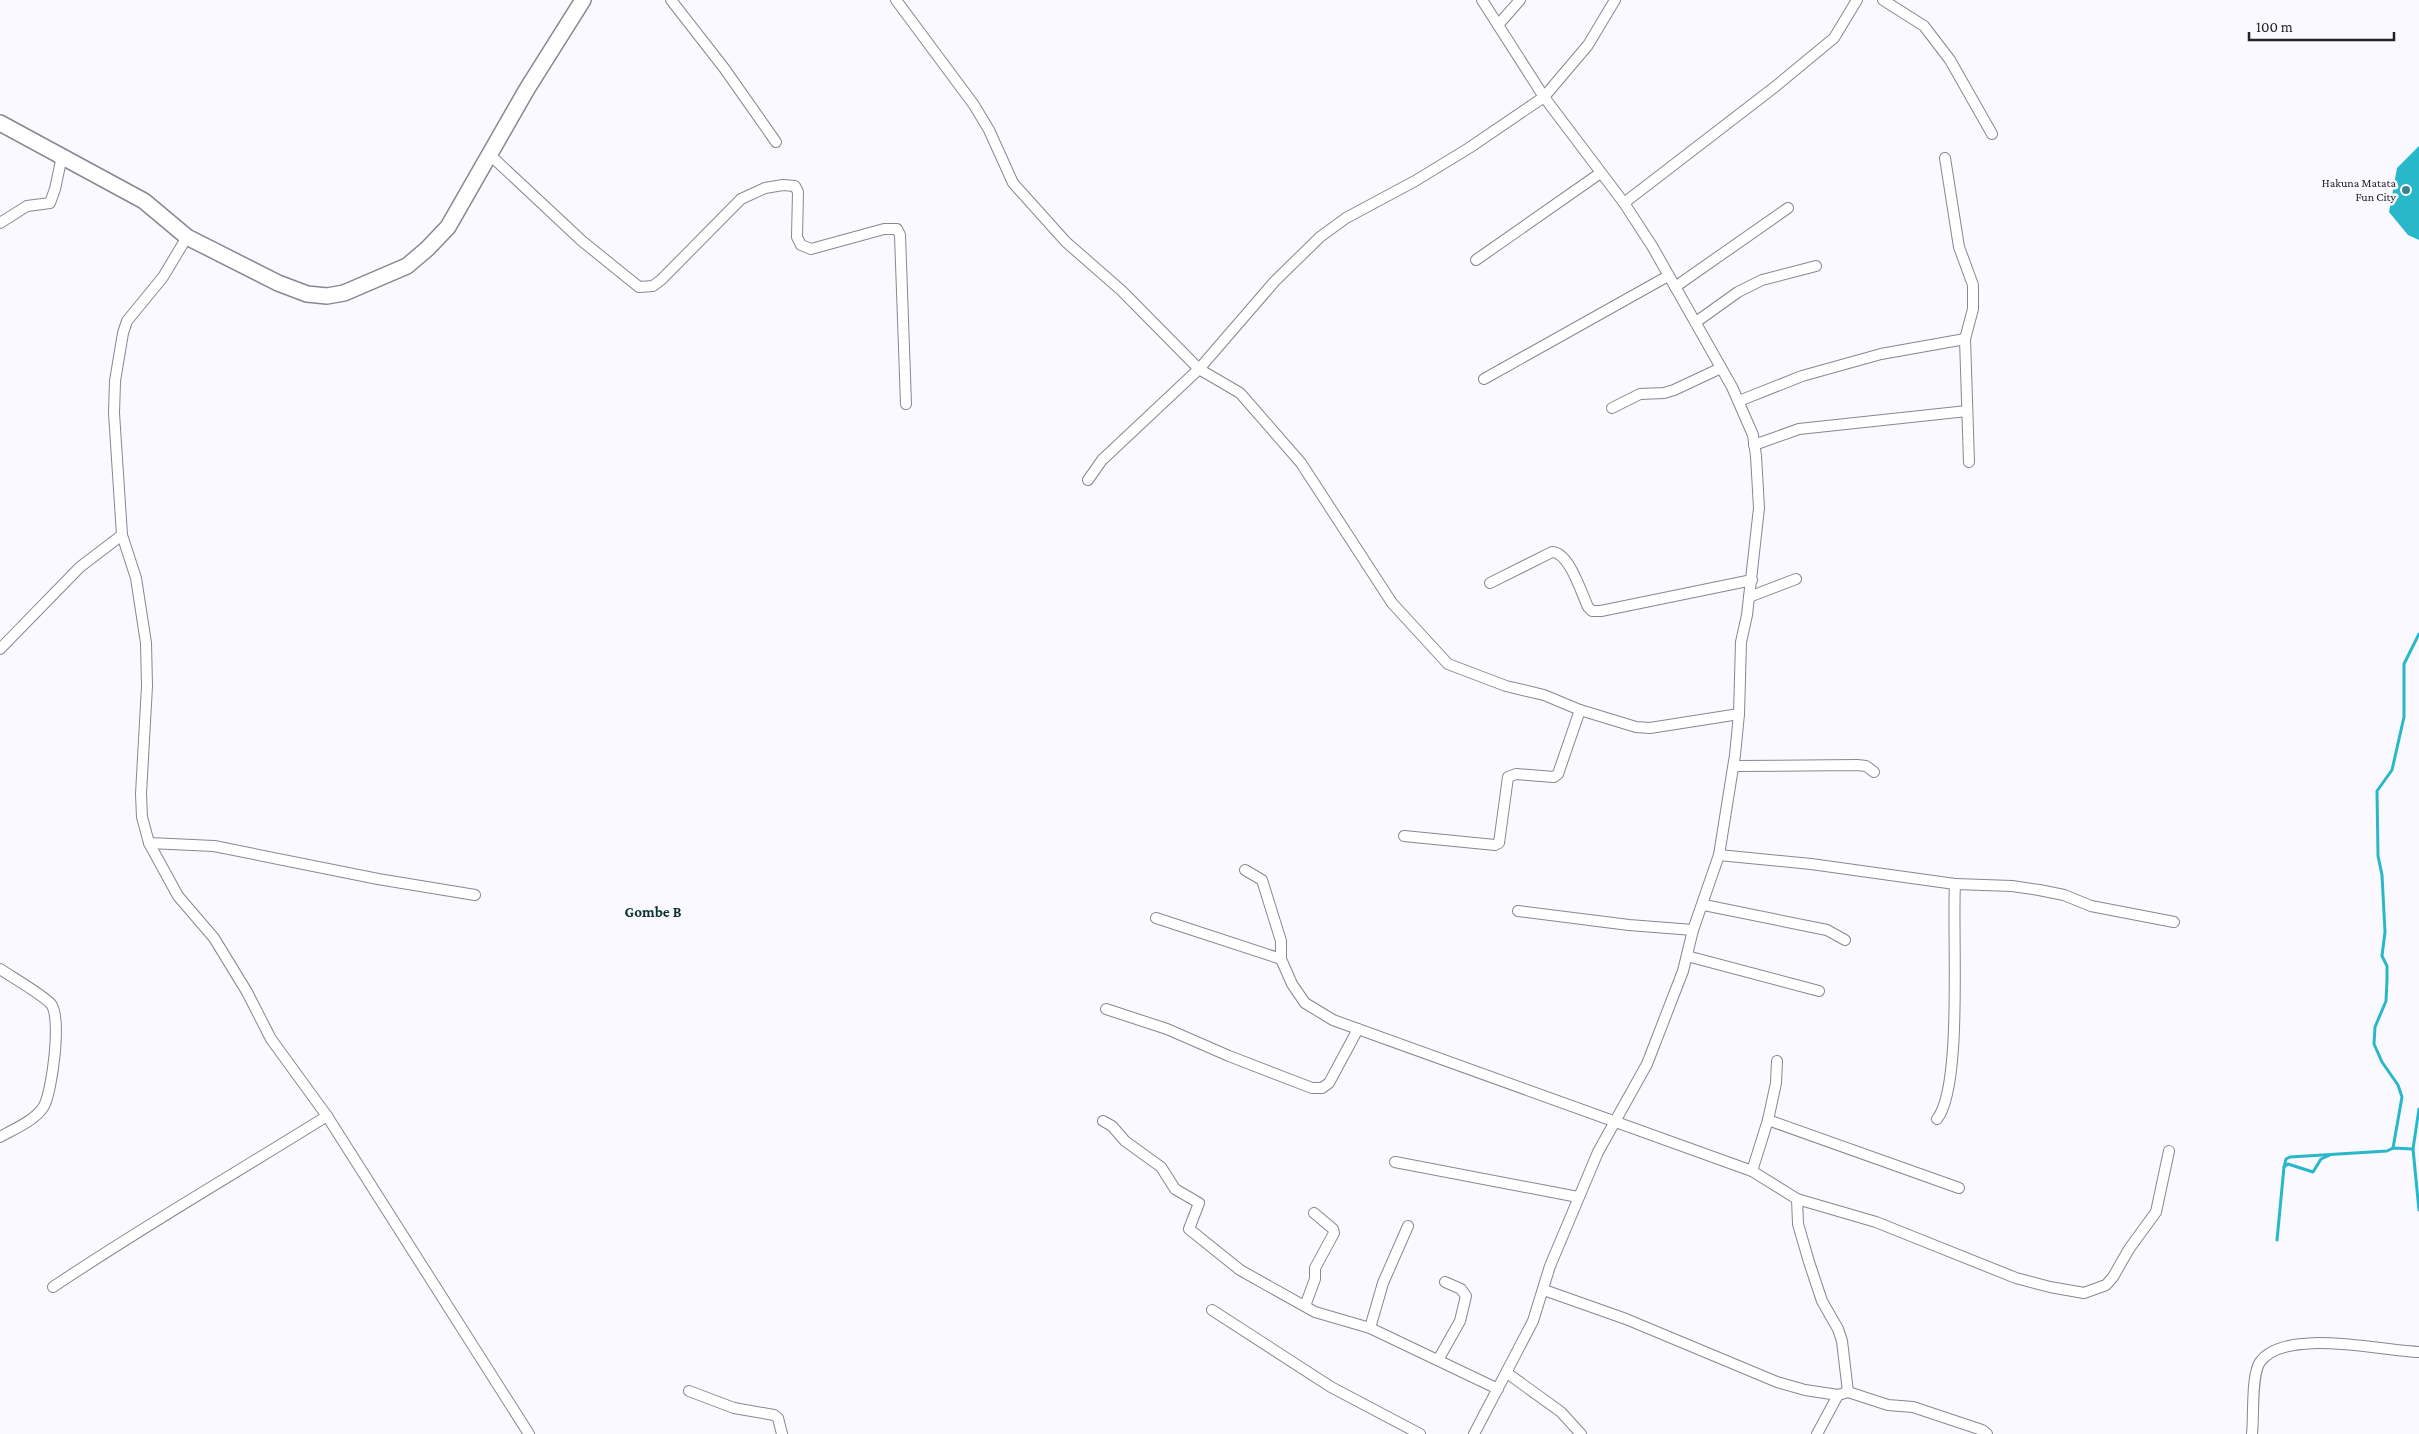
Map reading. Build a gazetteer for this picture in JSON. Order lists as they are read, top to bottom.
{
  "districts": ["Gombe B"],
  "places": ["Hakuna Matata Fun City"],
  "scale_bar": "100 m"
}
